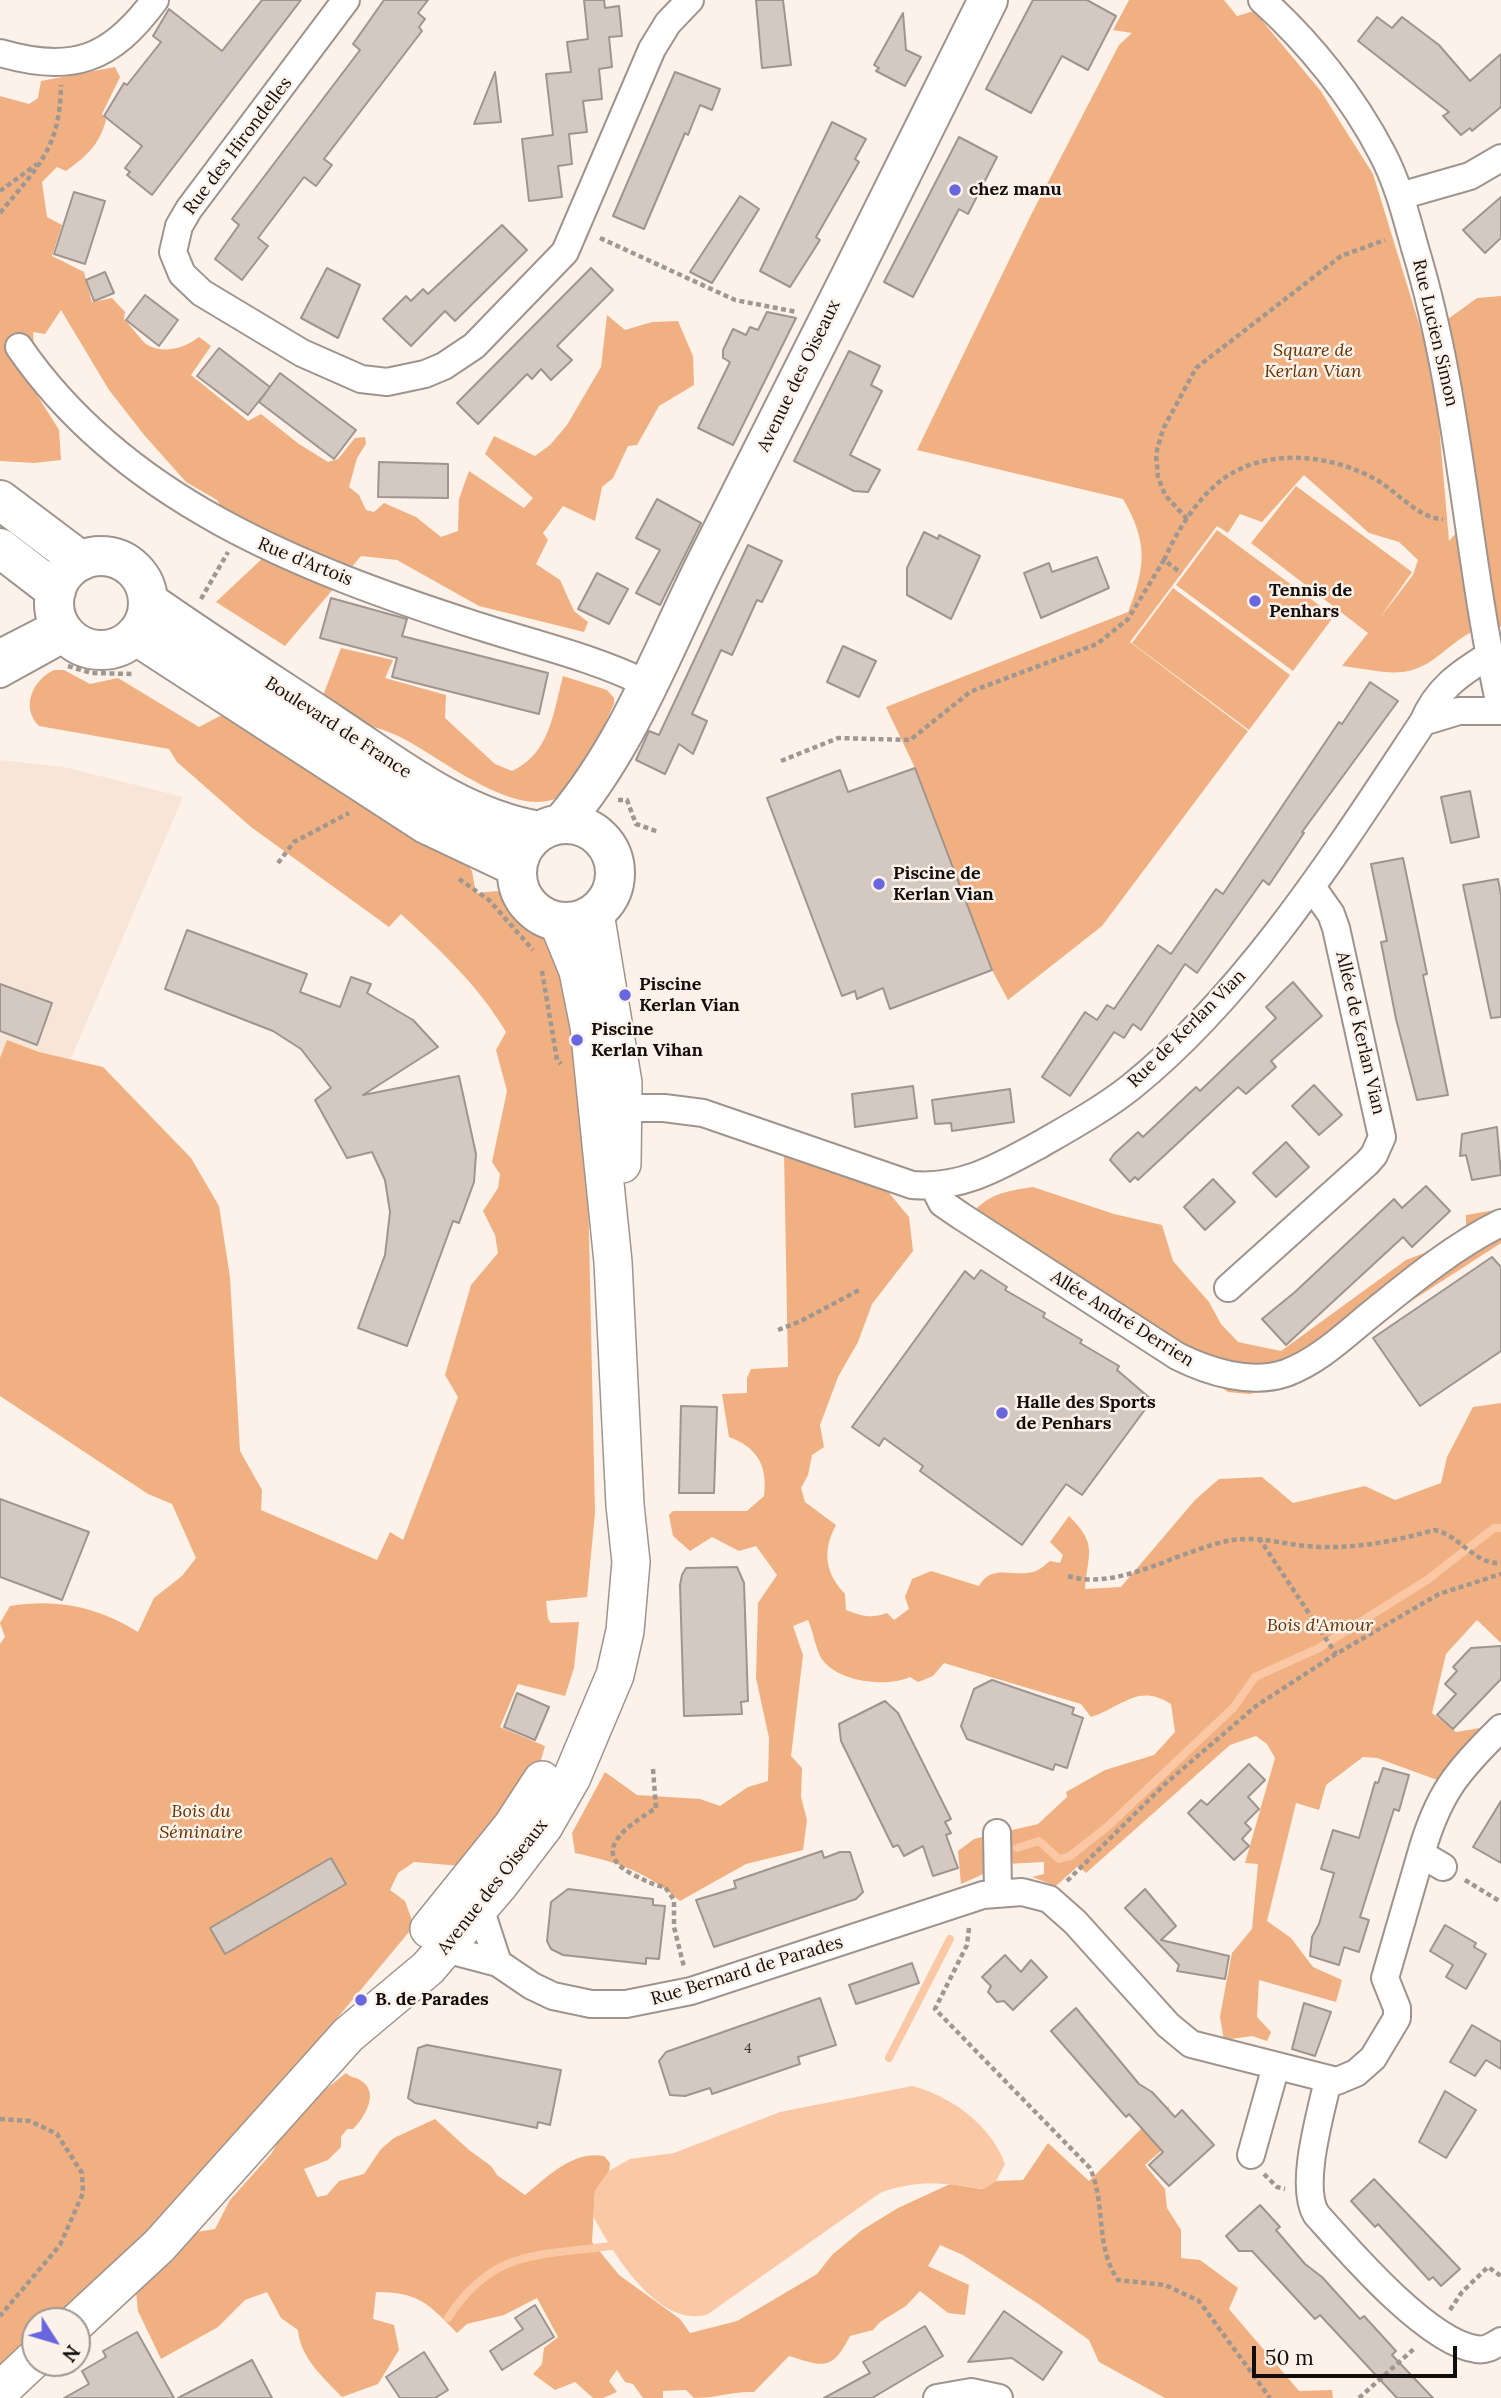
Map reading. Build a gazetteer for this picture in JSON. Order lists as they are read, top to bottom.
{
  "streets": {
    "main road": ["Avenue des Oiseaux", "Boulevard de France"],
    "street": [
      "Rue des Hirondelles",
      "Rue Lucien Simon",
      "Rue d'Artois",
      "Rue de Kerlan Vian",
      "Allée de Kerlan Vian",
      "Allée André Derrien",
      "Rue Bernard de Parades"
    ]
  },
  "crossings": [
    ["Rue Lucien Simon", "Rue de Kerlan Vian"],
    ["Avenue des Oiseaux", "Rue d'Artois"],
    ["Avenue des Oiseaux", "Boulevard de France"],
    ["Avenue des Oiseaux", "Rue de Kerlan Vian"],
    ["Avenue des Oiseaux", "Rue Bernard de Parades"],
    ["Rue de Kerlan Vian", "Allée de Kerlan Vian"],
    ["Rue de Kerlan Vian", "Allée André Derrien"]
  ],
  "parks": ["Square de Kerlan Vian", "Bois d'Amour", "Bois du Séminaire"],
  "places": [
    "chez manu",
    "Tennis de Penhars",
    "Piscine de Kerlan Vian",
    "Piscine Kerlan Vian",
    "Piscine Kerlan Vihan",
    "Halle des Sports de Penhars",
    "B. de Parades"
  ],
  "house_numbers": ["4"],
  "scale_bar": "50 m",
  "north": "bottom right"
}
